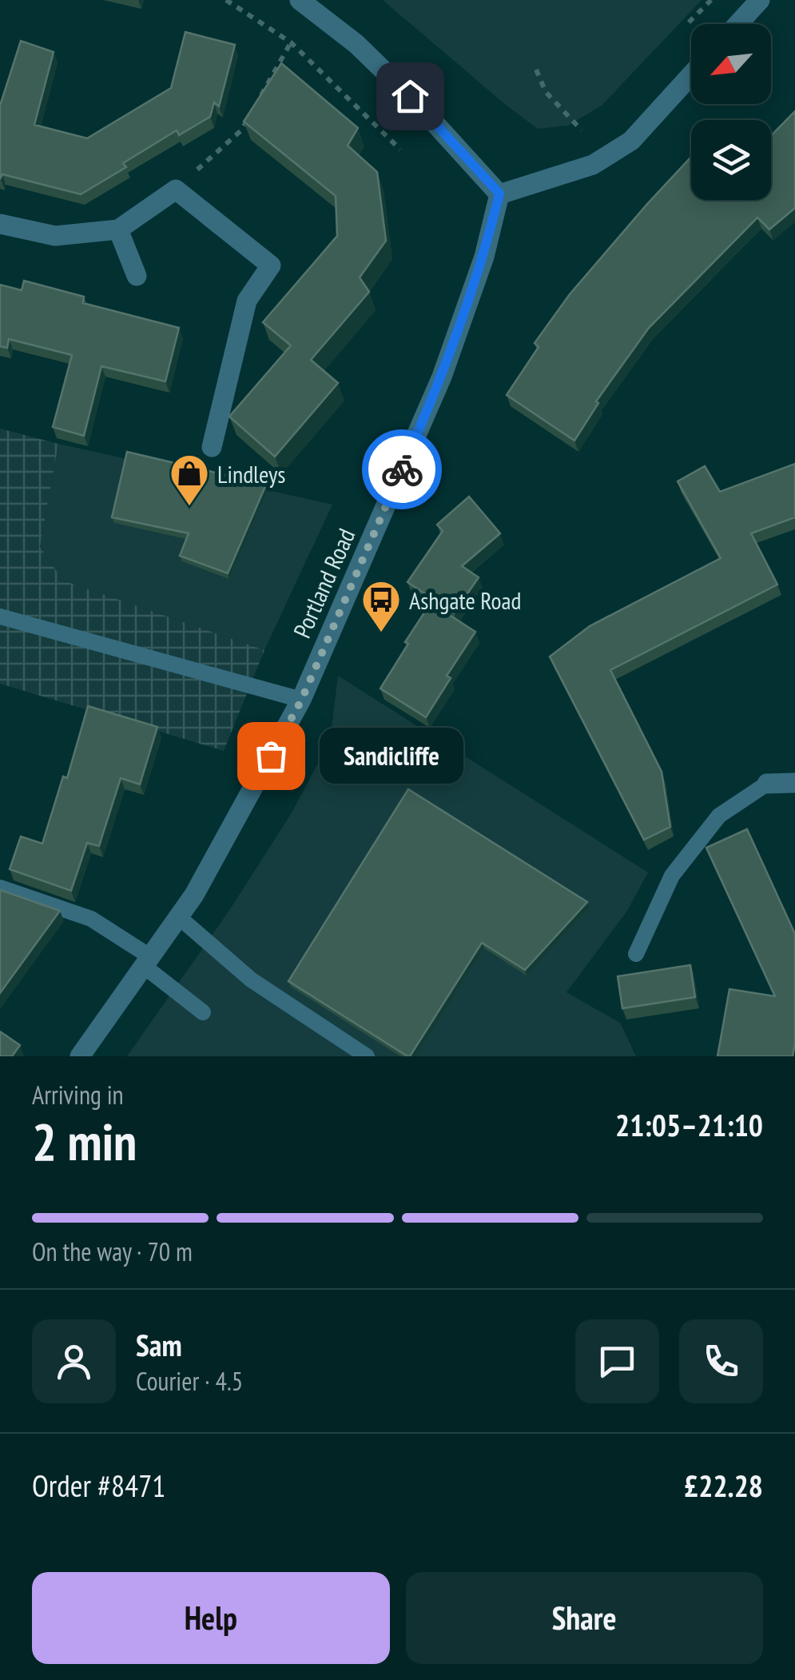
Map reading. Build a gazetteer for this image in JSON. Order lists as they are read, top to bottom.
{
  "streets": {
    "street": ["Portland Road"]
  },
  "places": {
    "shop": ["Lindleys"],
    "bus stop": ["Ashgate Road"],
    "other": ["Sandicliffe"]
  },
  "north": "bottom left",
  "page": {
    "bubble": "Sandicliffe",
    "heading": ["2 min", "Arriving in", "21:05–21:10"],
    "panel": [
      "Sam",
      "Courier · 4.5",
      "Order #8471",
      "£22.28"
    ],
    "bar": "On the way · 70 m",
    "buttons": ["Help", "Share"]
  }
}
